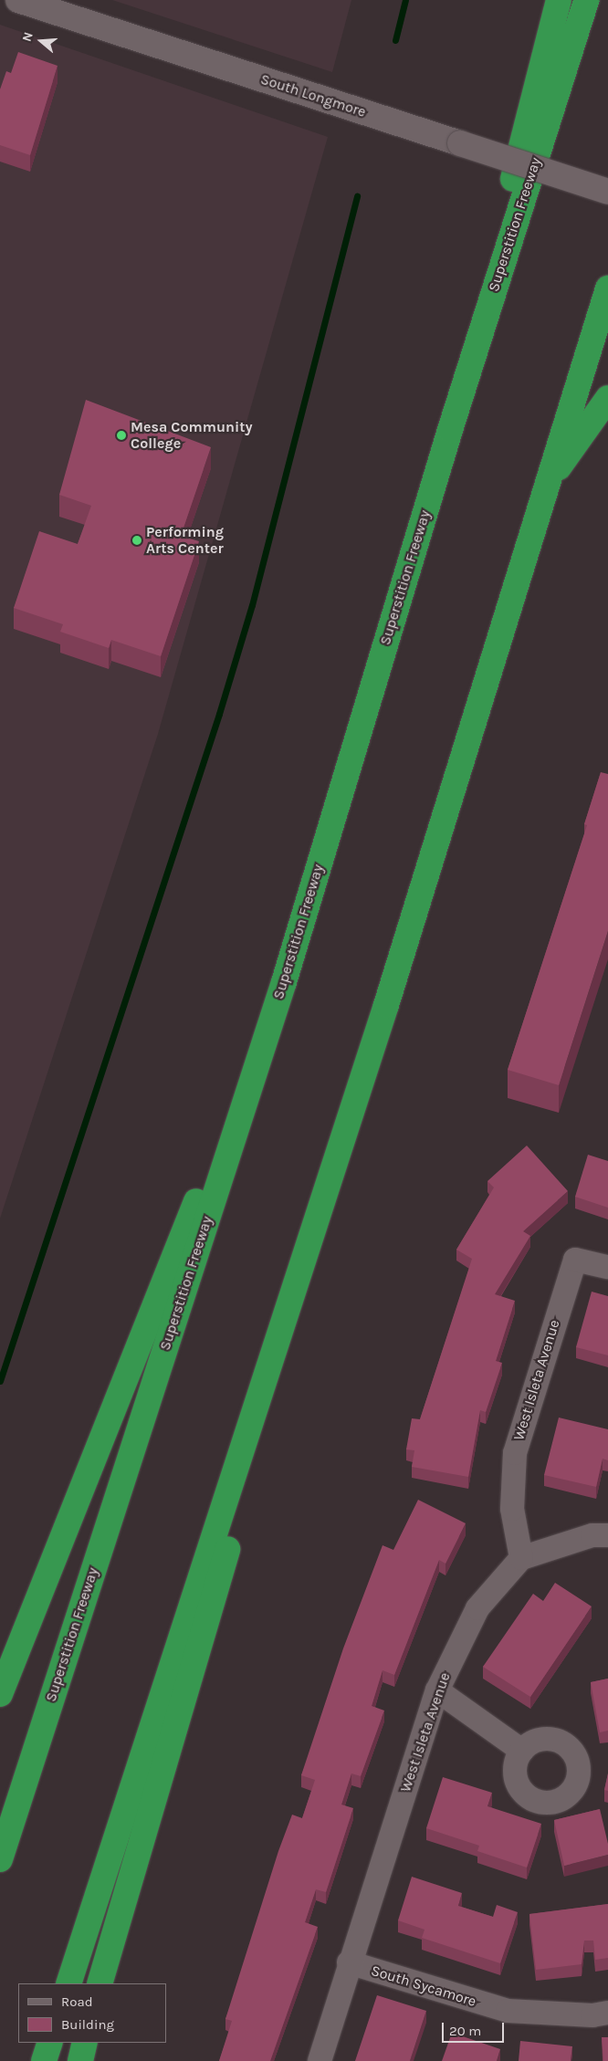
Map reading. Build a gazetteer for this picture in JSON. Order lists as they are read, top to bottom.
{
  "streets": {
    "highway": ["Superstition Freeway"],
    "street": ["South Longmore", "West Isleta Avenue", "South Sycamore"]
  },
  "crossings": [
    ["West Isleta Avenue", "South Sycamore"]
  ],
  "places": ["Mesa Community College", "Performing Arts Center"],
  "legend": ["Road", "Building"],
  "scale_bar": "20 m",
  "north": "left"
}
